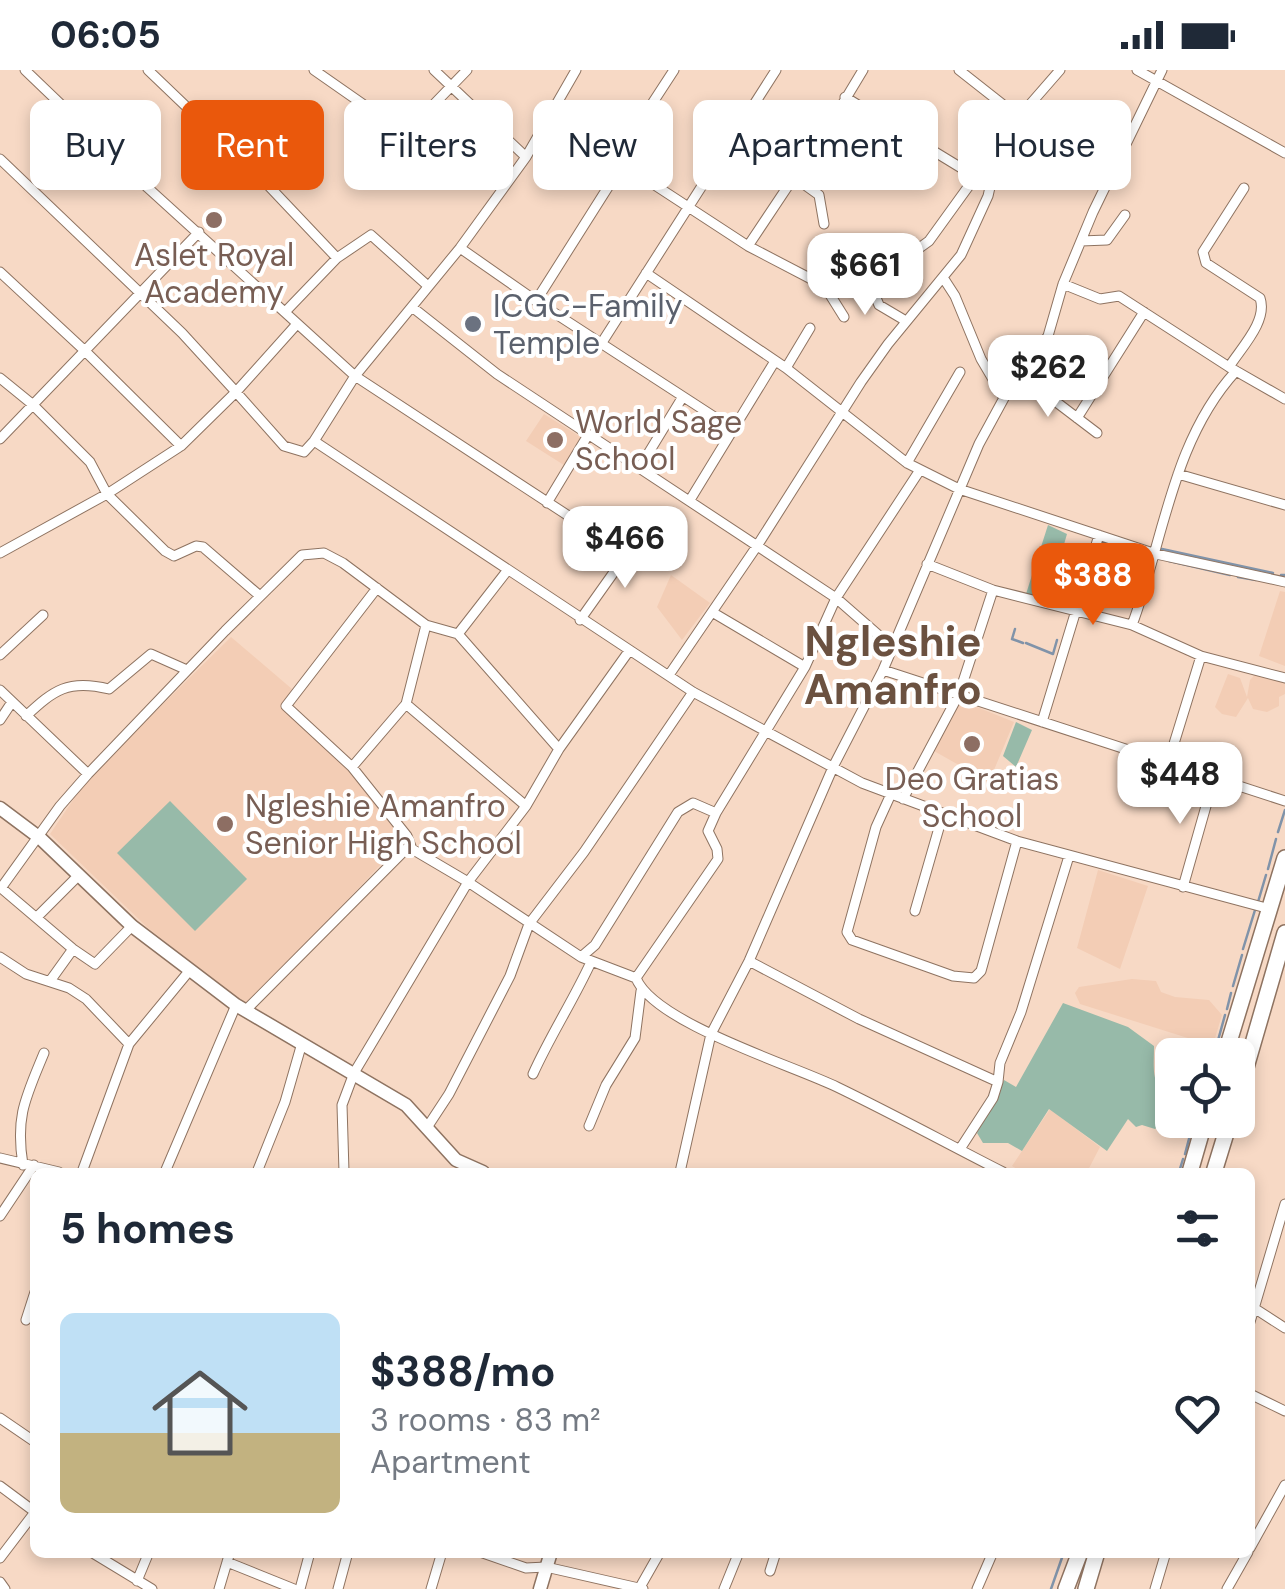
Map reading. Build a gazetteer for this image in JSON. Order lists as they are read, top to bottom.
{
  "districts": ["Ngleshie Amanfro"],
  "places": [
    "Aslet Royal Academy",
    "ICGC-Family Temple",
    "World Sage School",
    "Deo Gratias School",
    "Ngleshie Amanfro Senior High School"
  ],
  "page": {
    "status": "06:05",
    "chip": [
      "Buy",
      "Rent",
      "Filters",
      "New",
      "Apartment",
      "House"
    ],
    "price": [
      "$661",
      "$262",
      "$466",
      "$388",
      "$448"
    ],
    "heading": "5 homes",
    "list": [
      {
        "name": "$388/mo",
        "note": "3 rooms · 83 m² · Apartment"
      }
    ]
  }
}
